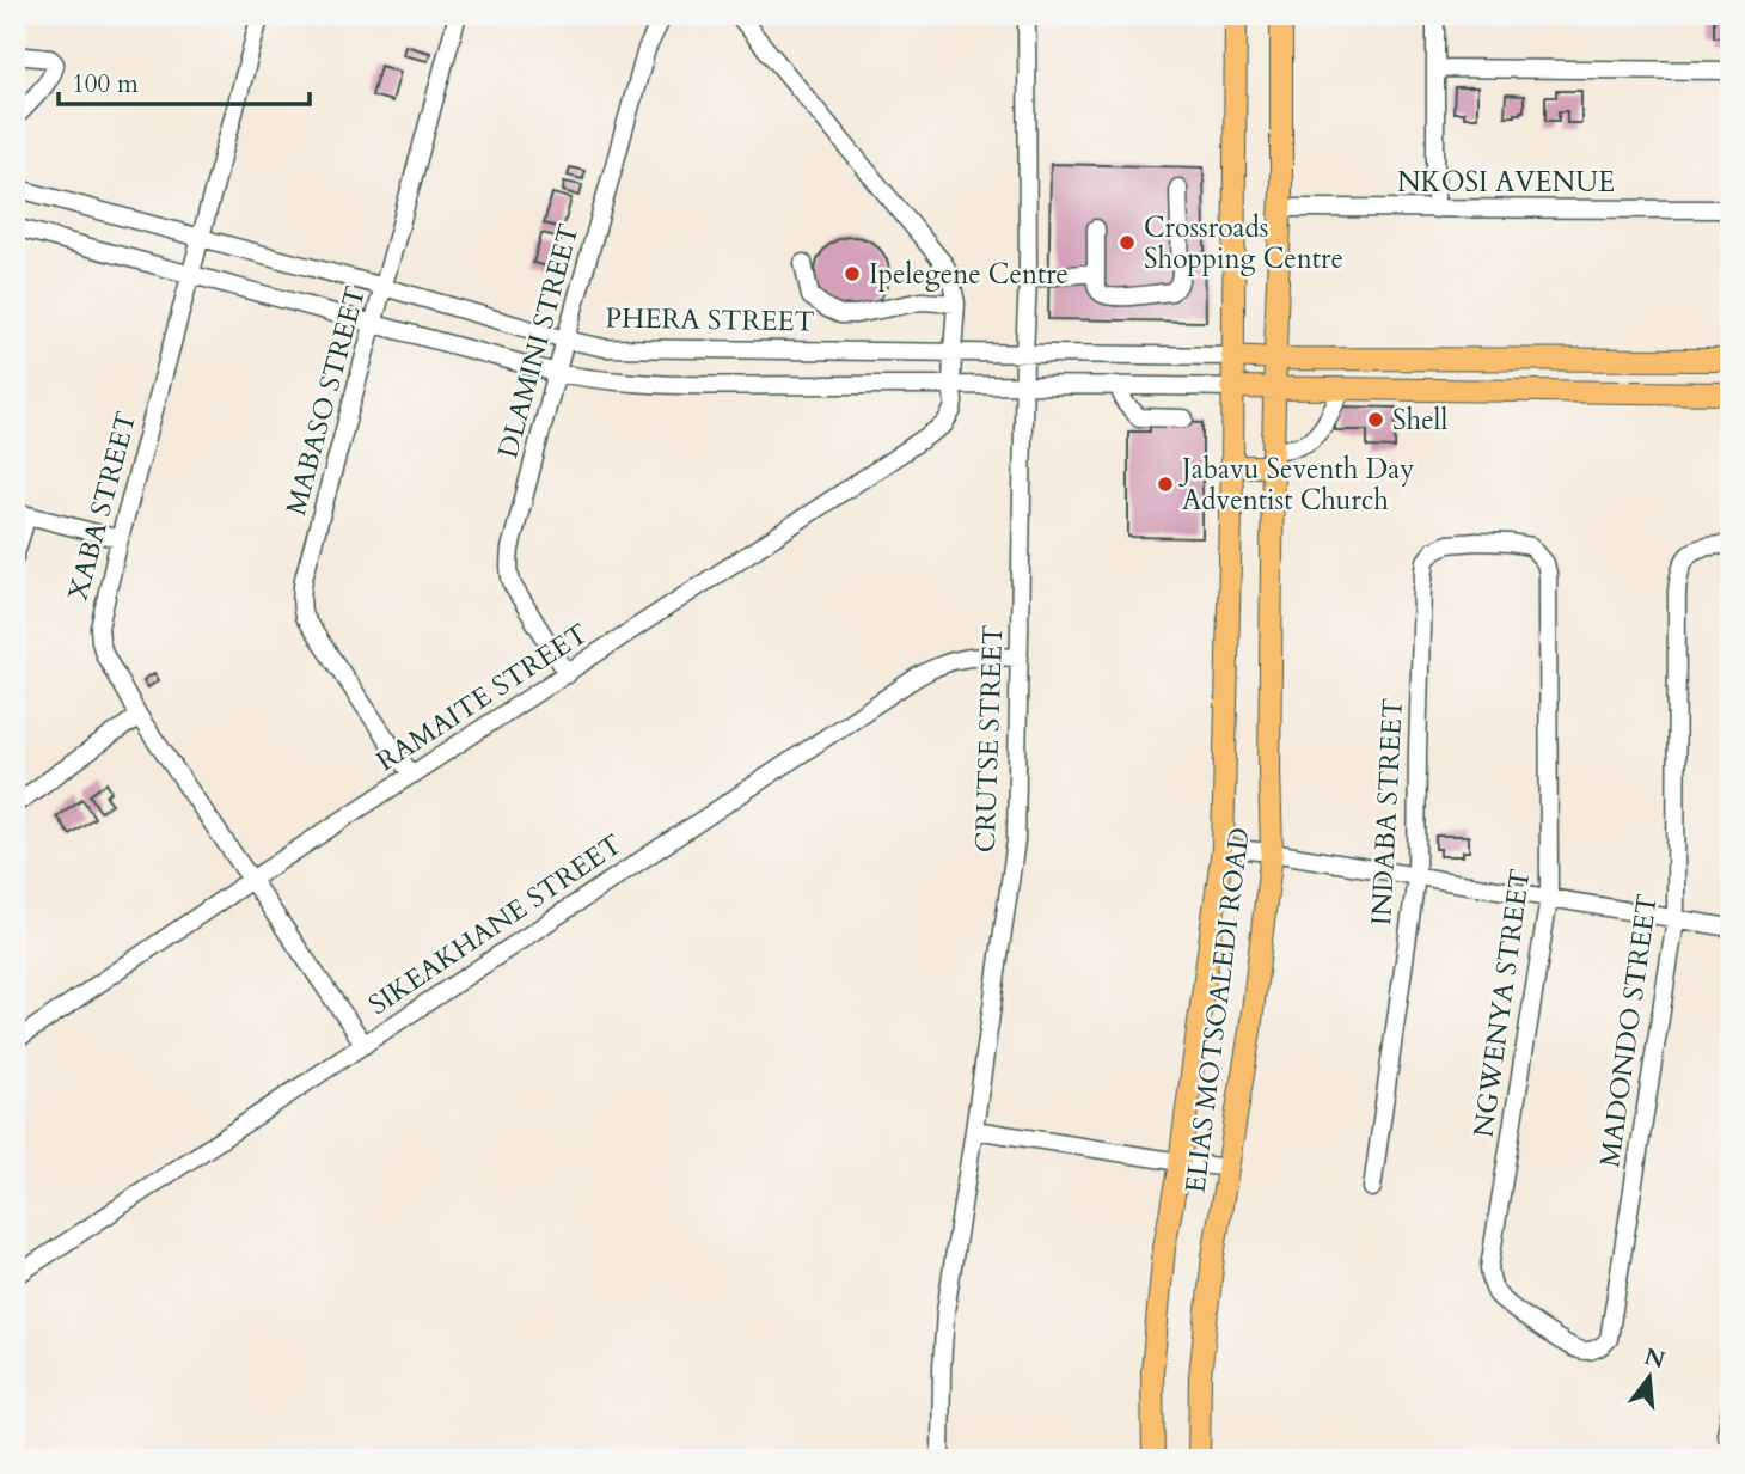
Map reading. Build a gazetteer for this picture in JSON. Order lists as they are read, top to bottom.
{
  "streets": {
    "main road": ["PHERA STREET", "ELIAS MOTSOALEDI ROAD"],
    "street": [
      "NKOSI AVENUE",
      "DLAMINI STREET",
      "MABASO STREET",
      "XABA STREET",
      "RAMAITE STREET",
      "CRUTSE STREET",
      "INDABA STREET",
      "SIKEAKHANE STREET",
      "NGWENYA STREET",
      "MADONDO STREET"
    ]
  },
  "crossings": [
    ["NKOSI AVENUE", "ELIAS MOTSOALEDI ROAD"],
    ["PHERA STREET", "DLAMINI STREET"],
    ["PHERA STREET", "MABASO STREET"],
    ["PHERA STREET", "XABA STREET"],
    ["PHERA STREET", "RAMAITE STREET"],
    ["PHERA STREET", "CRUTSE STREET"],
    ["PHERA STREET", "ELIAS MOTSOALEDI ROAD"],
    ["DLAMINI STREET", "RAMAITE STREET"],
    ["MABASO STREET", "RAMAITE STREET"],
    ["XABA STREET", "RAMAITE STREET"],
    ["XABA STREET", "SIKEAKHANE STREET"],
    ["CRUTSE STREET", "SIKEAKHANE STREET"],
    ["INDABA STREET", "NGWENYA STREET"],
    ["NGWENYA STREET", "MADONDO STREET"]
  ],
  "places": [
    "Crossroads Shopping Centre",
    "Ipelegene Centre",
    "Shell",
    "Jabavu Seventh Day Adventist Church"
  ],
  "scale_bar": "100 m",
  "north": "top"
}
